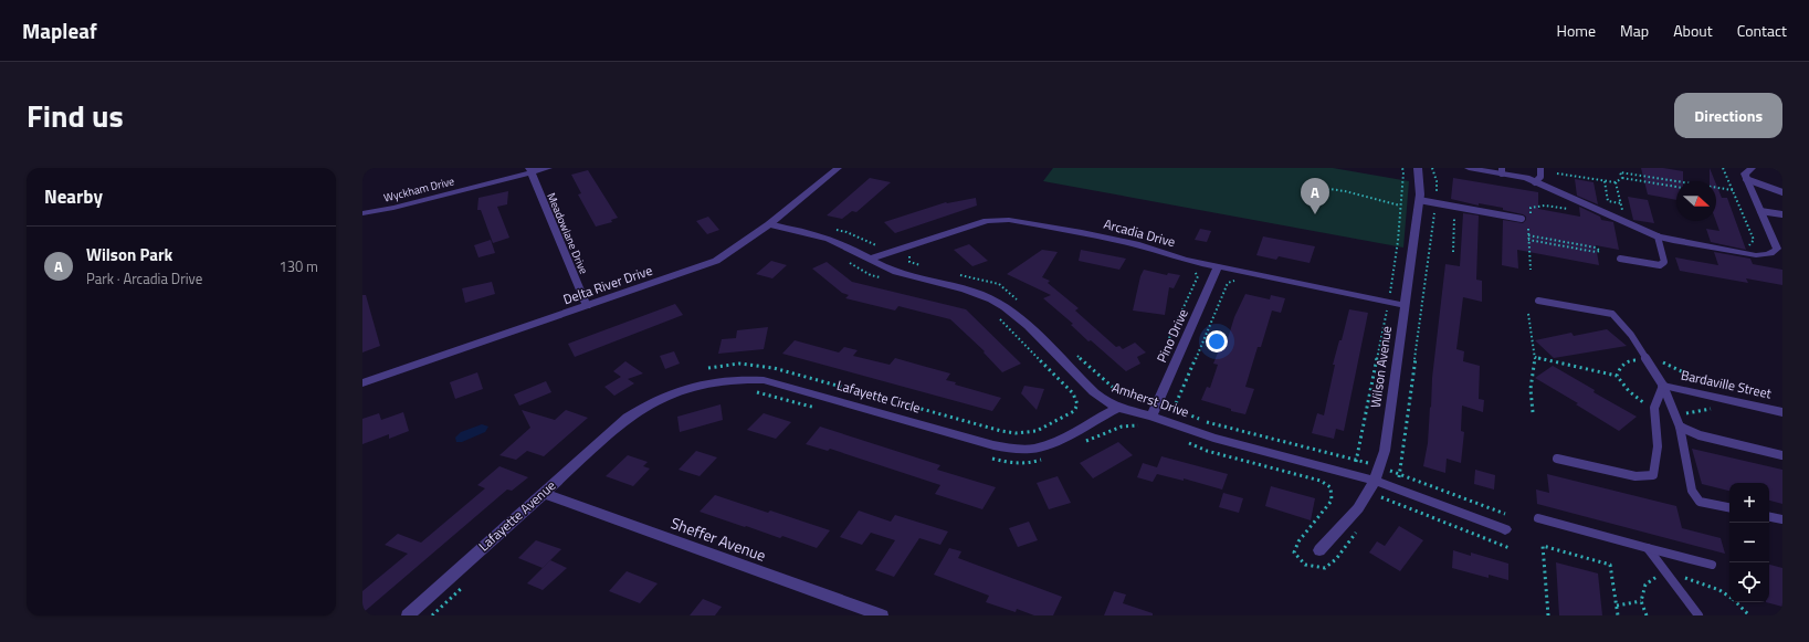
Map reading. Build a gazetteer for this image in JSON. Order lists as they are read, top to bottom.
{
  "streets": {
    "street": [
      "Wyckham Drive",
      "Meadowlane Drive",
      "Arcadia Drive",
      "Delta River Drive",
      "Pino Drive",
      "Wilson Avenue",
      "Bardaville Street",
      "Lafayette Circle",
      "Amherst Drive",
      "Lafayette Avenue",
      "Sheffer Avenue"
    ]
  },
  "crossings": [
    ["Wyckham Drive", "Meadowlane Drive"],
    ["Meadowlane Drive", "Delta River Drive"],
    ["Arcadia Drive", "Pino Drive"],
    ["Arcadia Drive", "Wilson Avenue"],
    ["Arcadia Drive", "Amherst Drive"],
    ["Delta River Drive", "Amherst Drive"],
    ["Pino Drive", "Amherst Drive"],
    ["Wilson Avenue", "Amherst Drive"],
    ["Lafayette Circle", "Amherst Drive"],
    ["Lafayette Circle", "Lafayette Avenue"],
    ["Lafayette Avenue", "Sheffer Avenue"]
  ],
  "north": "right",
  "page": {
    "header": "Mapleaf",
    "nav": [
      "Home",
      "Map",
      "About",
      "Contact"
    ],
    "title": "Find us",
    "buttons": "Directions",
    "heading": "Nearby",
    "pins": "A",
    "list": [
      {
        "mark": "A",
        "name": "Wilson Park",
        "note": "Park · Arcadia Drive",
        "value": "130 m"
      }
    ],
    "map_buttons": ["+", "−"]
  }
}
